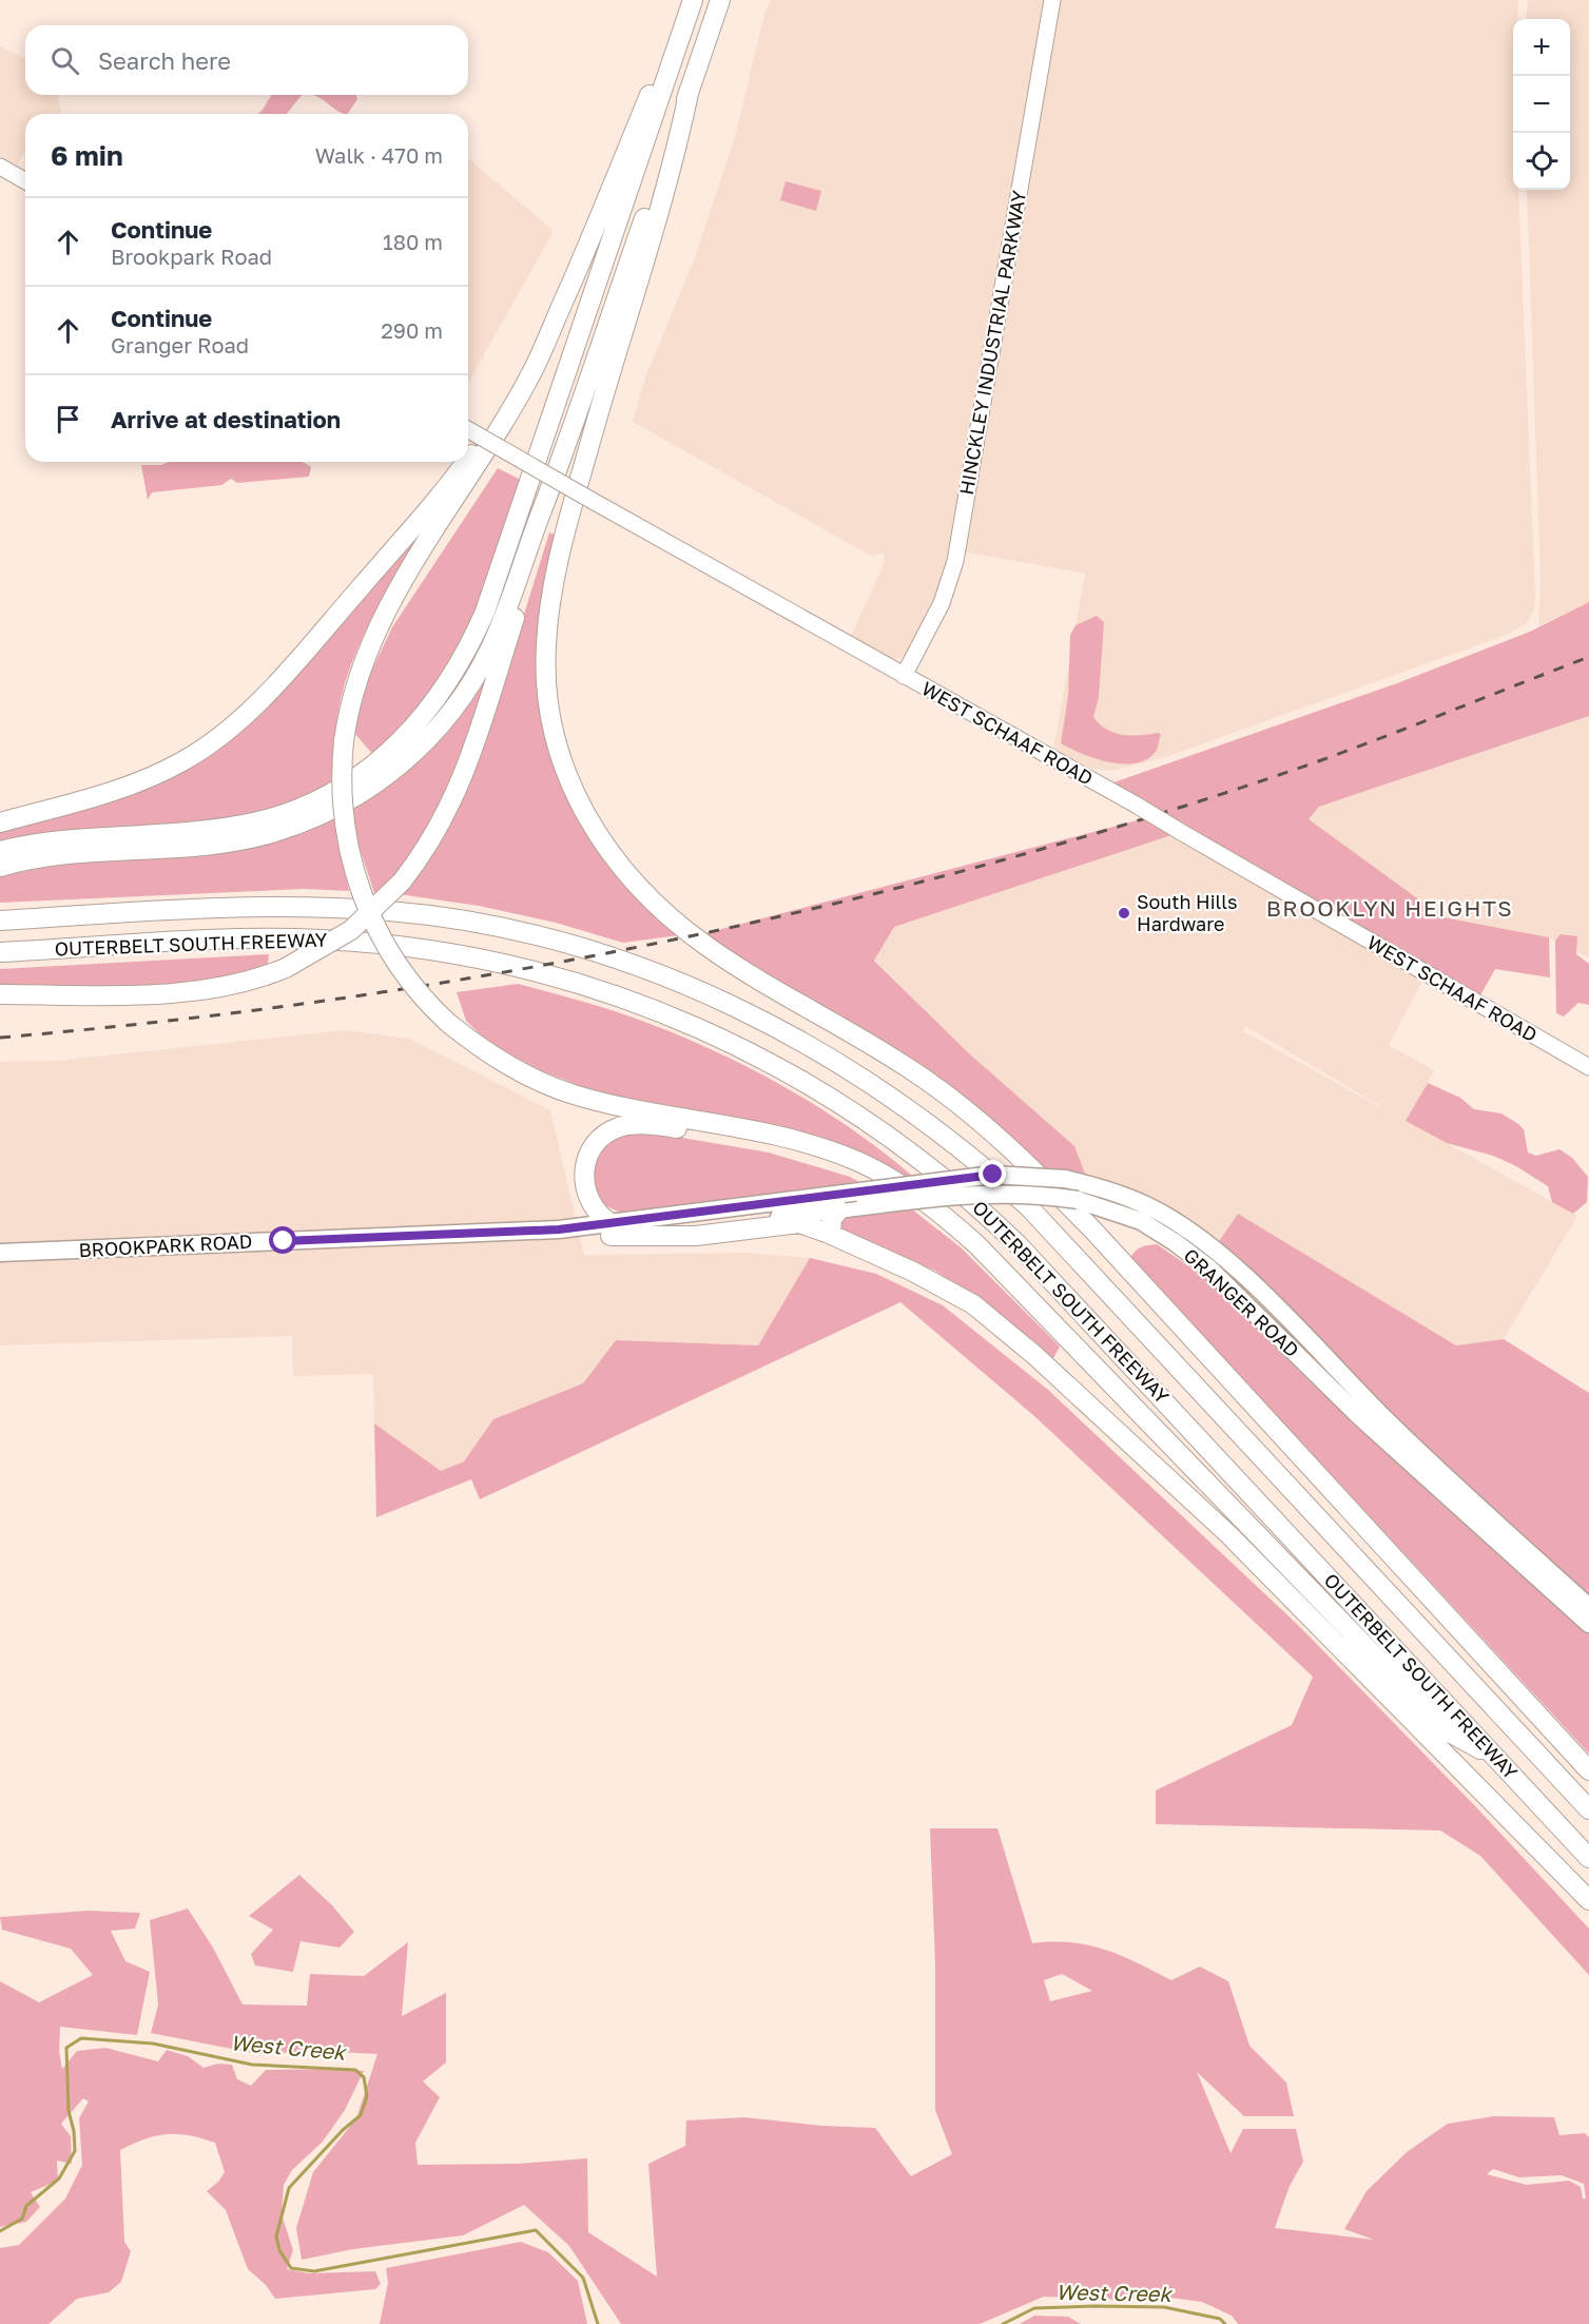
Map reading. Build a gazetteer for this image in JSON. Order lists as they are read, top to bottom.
{
  "streets": {
    "highway": ["OUTERBELT SOUTH FREEWAY"],
    "main road": ["BROOKPARK ROAD", "GRANGER ROAD"],
    "street": ["HINCKLEY INDUSTRIAL PARKWAY", "WEST SCHAAF ROAD"]
  },
  "crossings": [
    ["HINCKLEY INDUSTRIAL PARKWAY", "WEST SCHAAF ROAD"],
    ["BROOKPARK ROAD", "GRANGER ROAD"]
  ],
  "districts": ["BROOKLYN HEIGHTS"],
  "water": ["West Creek"],
  "places": ["South Hills Hardware"],
  "page": {
    "map_buttons": ["+", "−"],
    "search": "Search here",
    "heading": ["6 min", "Walk · 470 m"],
    "list": [
      ["Continue", "Brookpark Road", "180 m"],
      ["Continue", "Granger Road", "290 m"],
      "Arrive at destination"
    ]
  }
}
